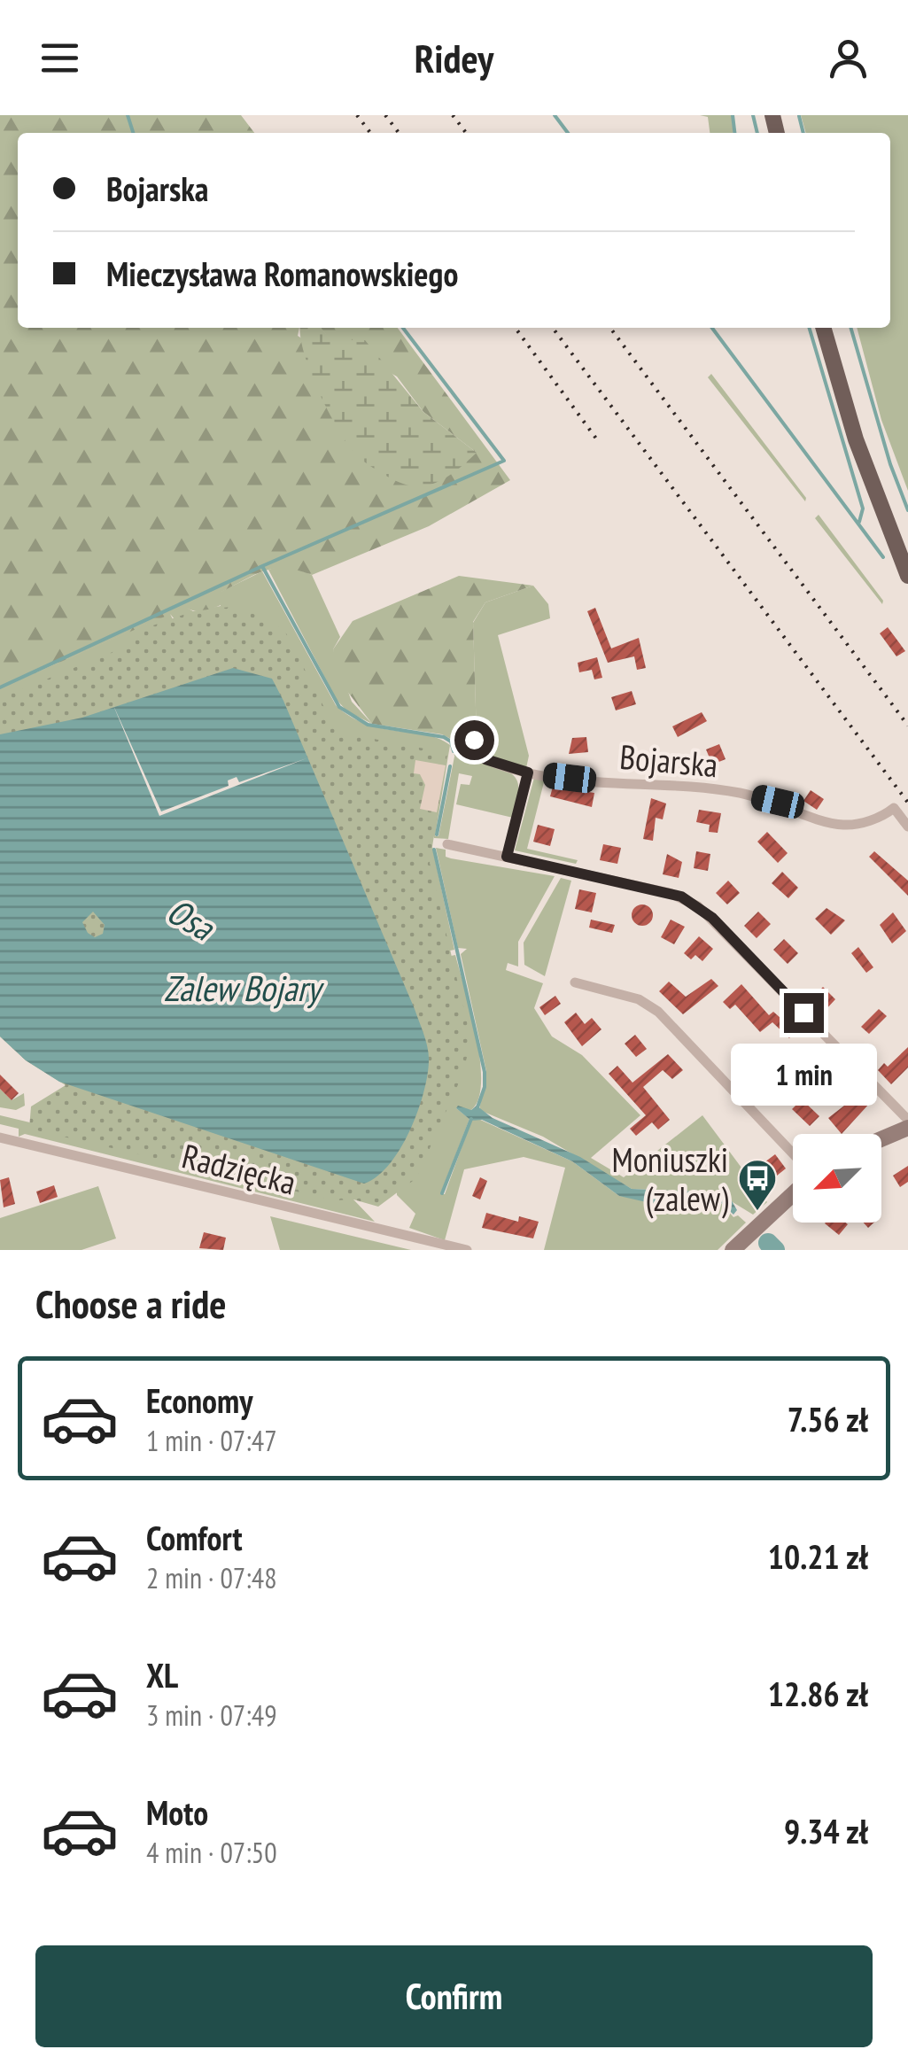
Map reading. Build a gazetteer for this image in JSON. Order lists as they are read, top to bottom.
{
  "streets": {
    "street": ["Bojarska", "Radzięcka"]
  },
  "water": ["Osa", "Zalew Bojary"],
  "places": {
    "bus stop": ["Moniuszki (zalew)"]
  },
  "north": "bottom left",
  "page": {
    "header": "Ridey",
    "banner": ["Bojarska", "Mieczysława Romanowskiego"],
    "bubble": "1 min",
    "heading": "Choose a ride",
    "list": [
      {
        "name": "Economy",
        "note": "1 min · 07:47",
        "value": "7.56 zł"
      },
      {
        "name": "Comfort",
        "note": "2 min · 07:48",
        "value": "10.21 zł"
      },
      {
        "name": "XL",
        "note": "3 min · 07:49",
        "value": "12.86 zł"
      },
      {
        "name": "Moto",
        "note": "4 min · 07:50",
        "value": "9.34 zł"
      }
    ],
    "buttons": "Confirm"
  }
}
